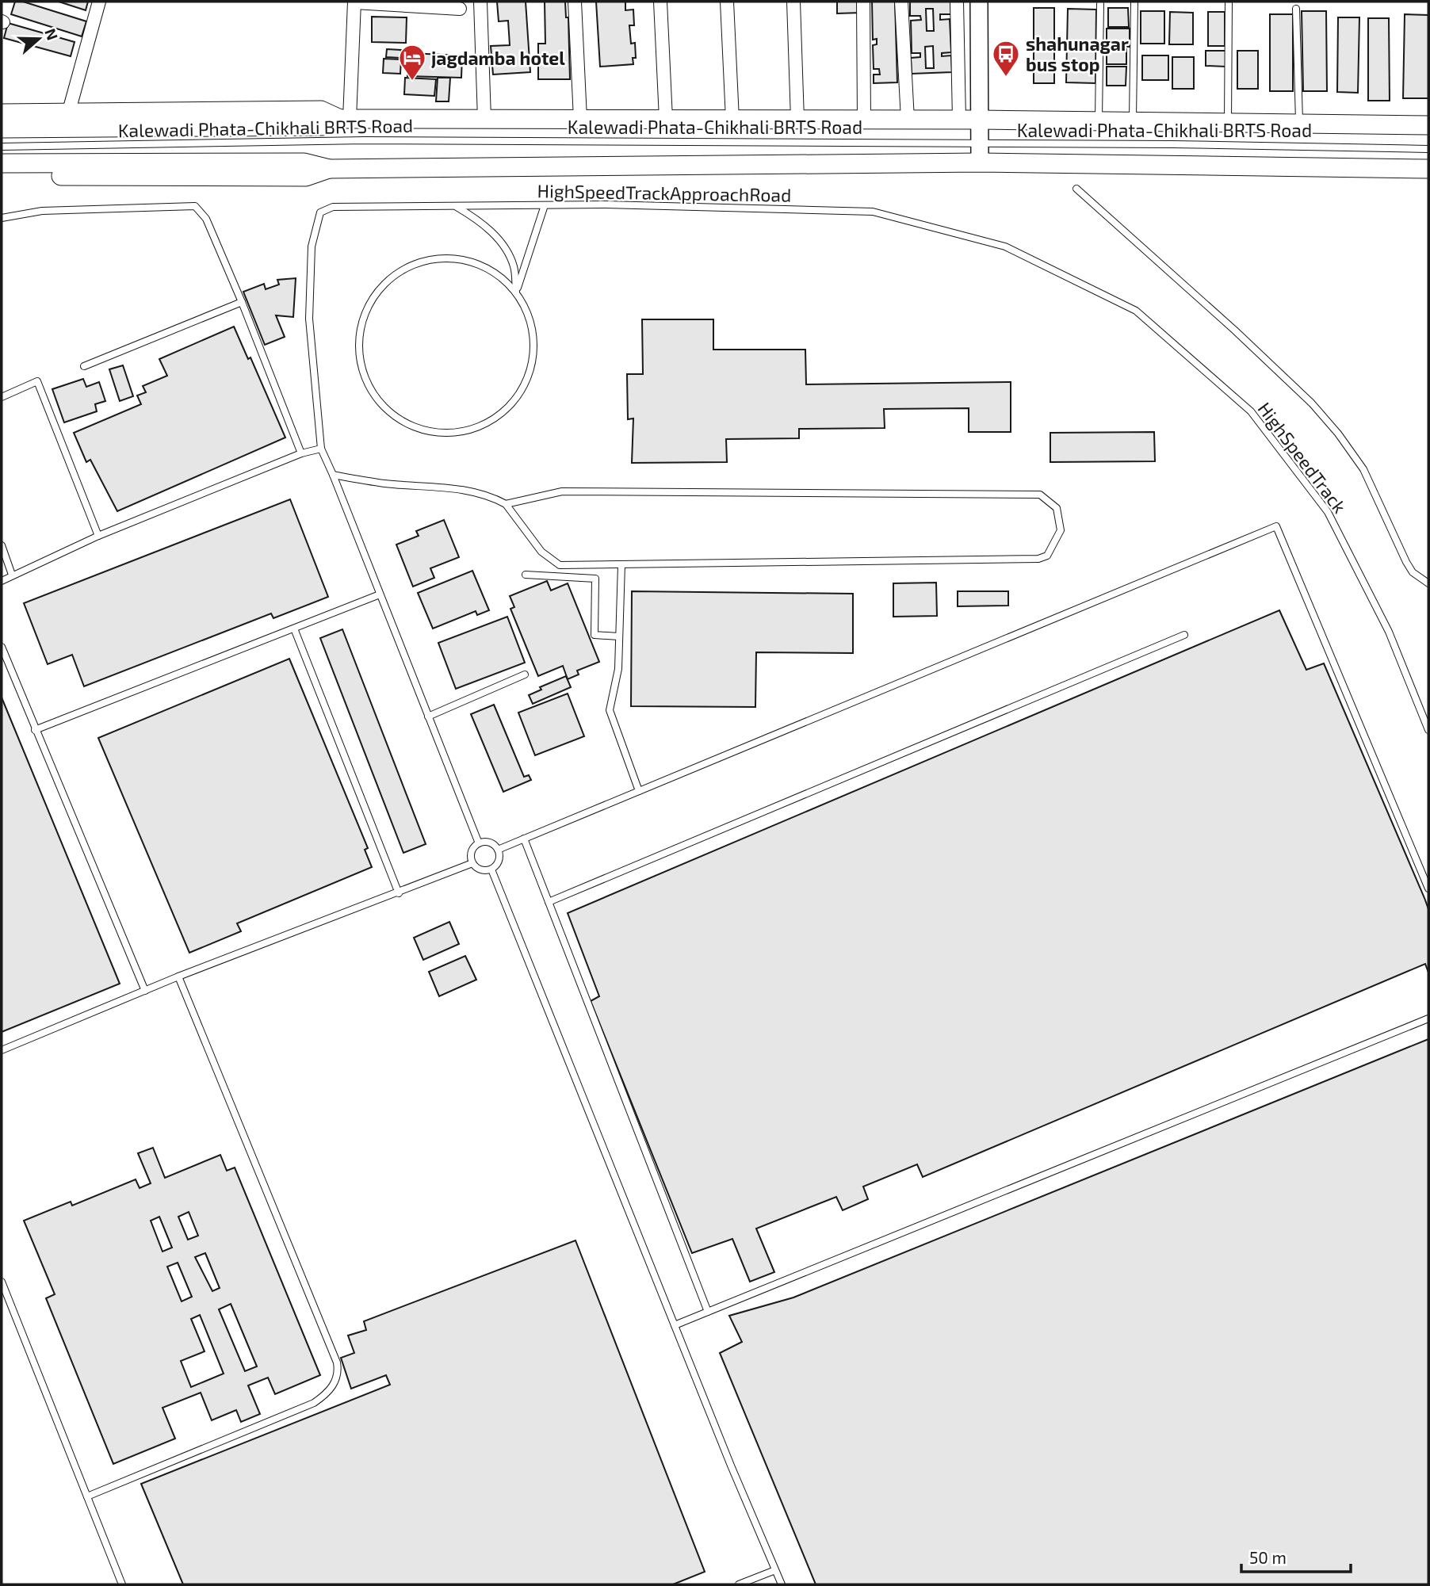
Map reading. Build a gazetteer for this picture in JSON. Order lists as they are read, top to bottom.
{
  "streets": {
    "lane": ["Kalewadi Phata-Chikhali BRTS Road", "HighSpeedTrackApproachRoad", "HighSpeedTrack"]
  },
  "crossings": [
    ["HighSpeedTrackApproachRoad", "HighSpeedTrack"]
  ],
  "places": {
    "bus stop": ["shahunagar bus stop"],
    "hotel": ["jagdamba hotel"]
  },
  "scale_bar": "50 m",
  "north": "right"
}
